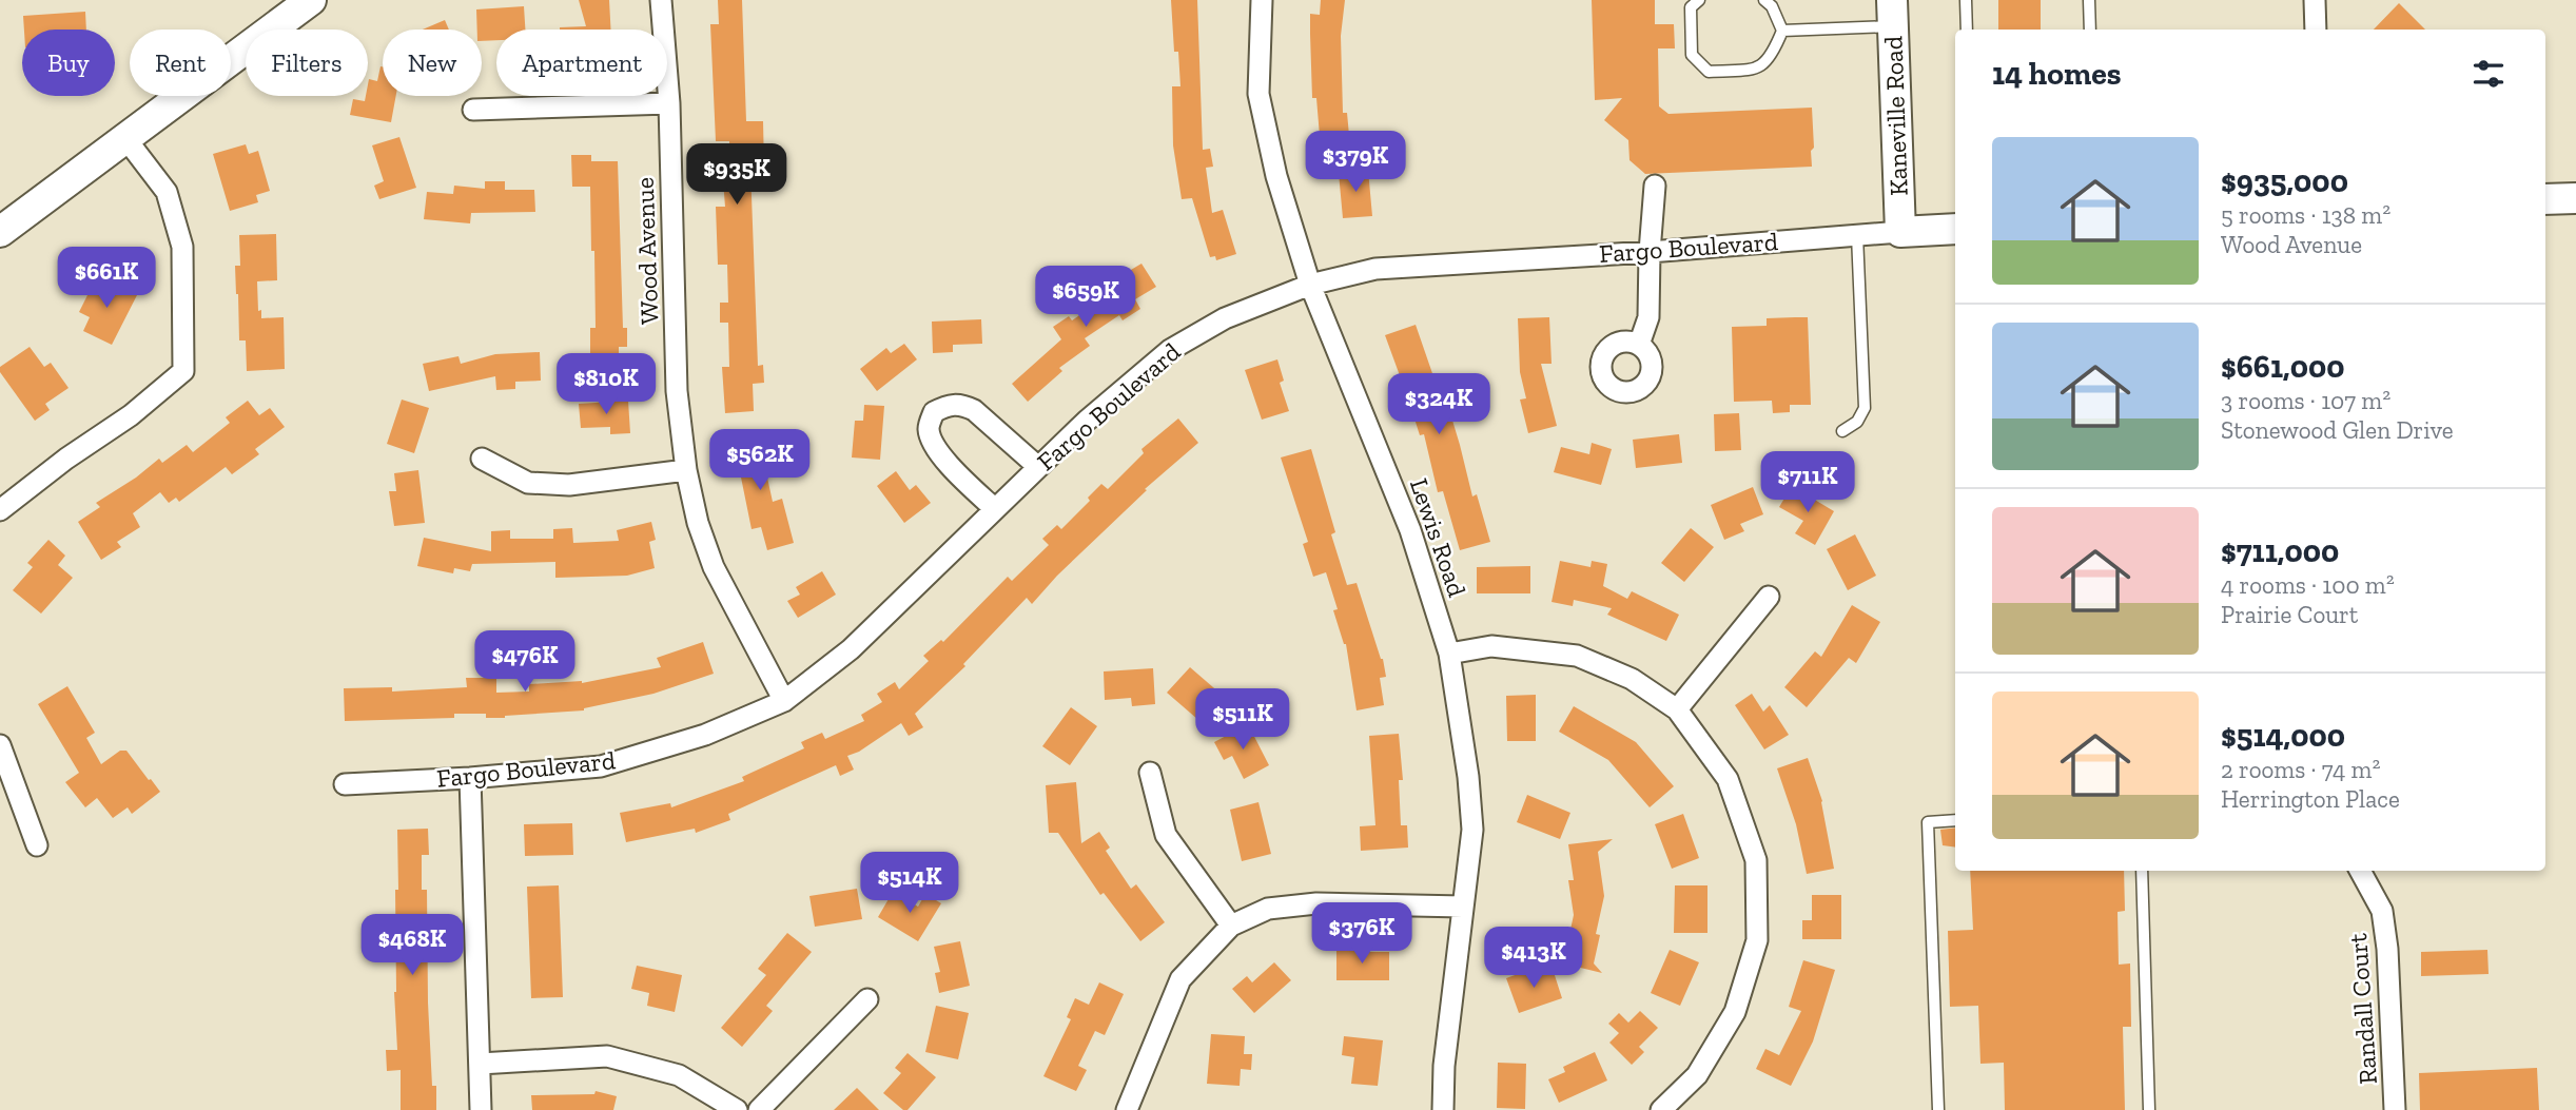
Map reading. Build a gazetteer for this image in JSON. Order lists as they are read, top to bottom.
{
  "streets": {
    "main road": ["Kaneville Road", "Fargo Boulevard"],
    "street": ["Wood Avenue", "Lewis Road", "Randall Court"]
  },
  "crossings": [
    ["Kaneville Road", "Fargo Boulevard"],
    ["Fargo Boulevard", "Wood Avenue"],
    ["Fargo Boulevard", "Lewis Road"]
  ],
  "page": {
    "chip": [
      "Buy",
      "Rent",
      "Filters",
      "New",
      "Apartment"
    ],
    "heading": "14 homes",
    "list": [
      {
        "name": "$935,000",
        "note": "5 rooms · 138 m² · Wood Avenue"
      },
      {
        "name": "$661,000",
        "note": "3 rooms · 107 m² · Stonewood Glen Drive"
      },
      {
        "name": "$711,000",
        "note": "4 rooms · 100 m² · Prairie Court"
      },
      {
        "name": "$514,000",
        "note": "2 rooms · 74 m² · Herrington Place"
      }
    ],
    "price": [
      "$379K",
      "$935K",
      "$661K",
      "$659K",
      "$810K",
      "$324K",
      "$562K",
      "$711K",
      "$476K",
      "$511K",
      "$514K",
      "$376K",
      "$468K",
      "$413K"
    ]
  }
}
